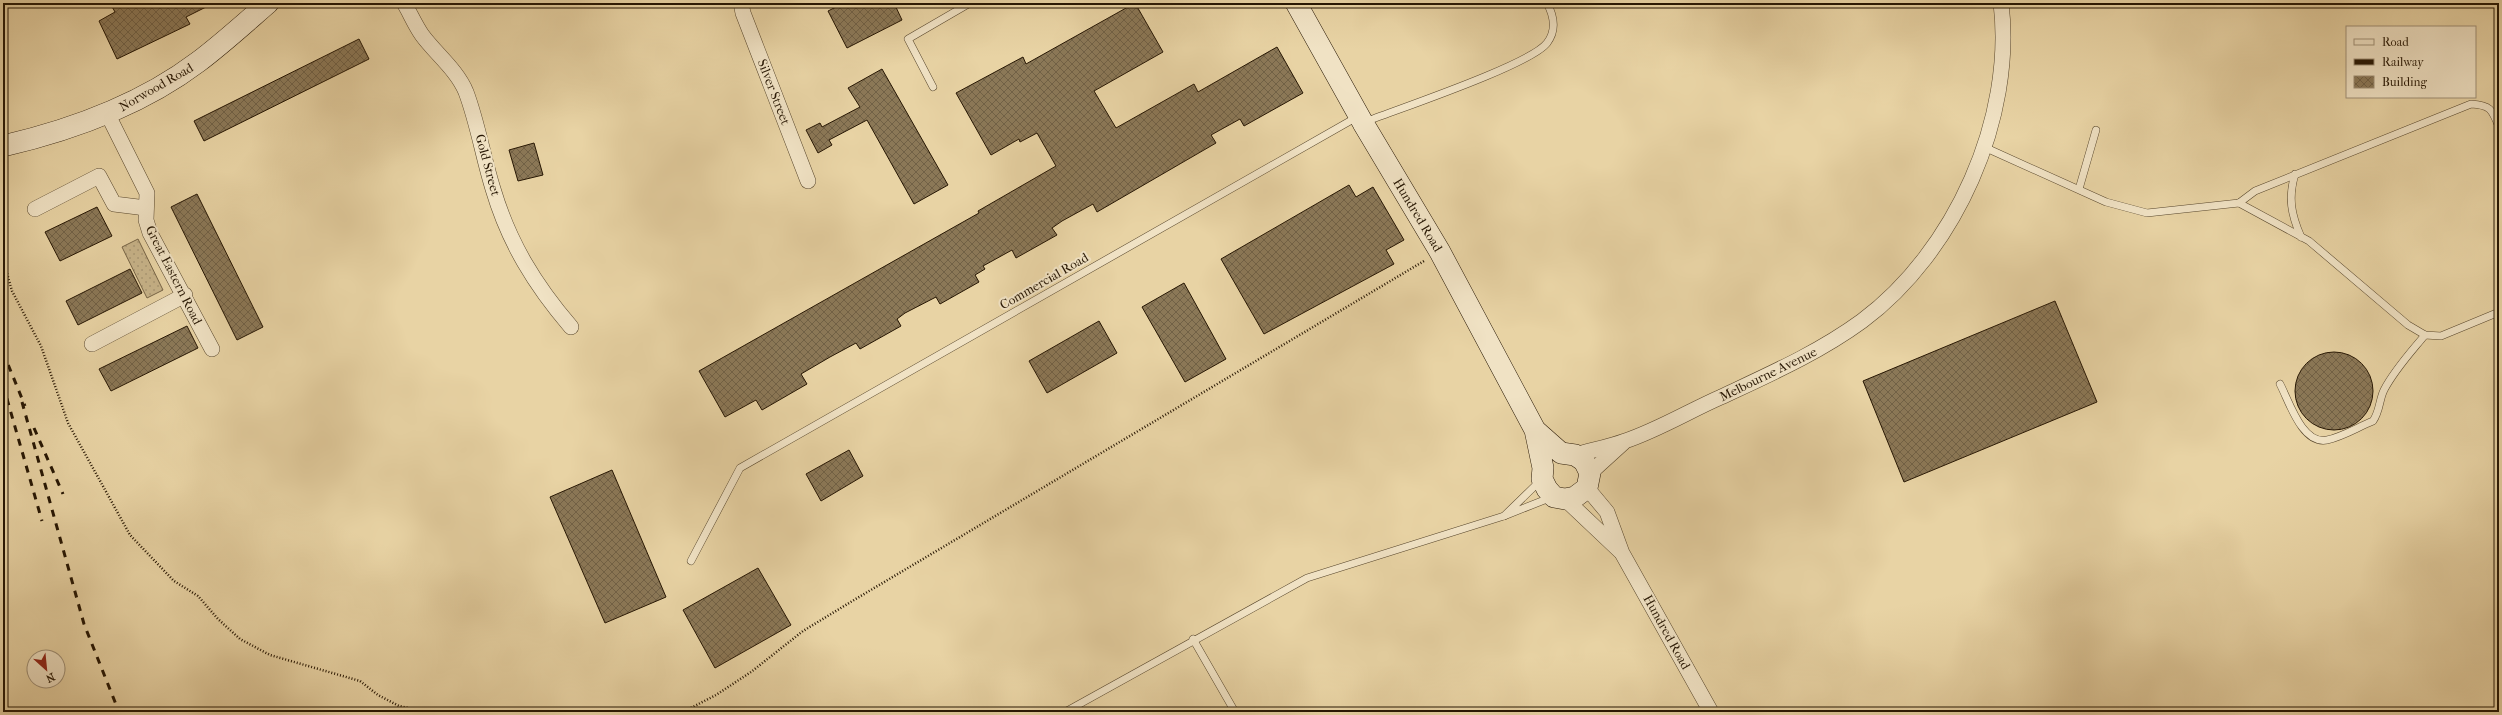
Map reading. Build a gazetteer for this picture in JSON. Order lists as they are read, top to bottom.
{
  "streets": {
    "street": [
      "Norwood Road",
      "Silver Street",
      "Gold Street",
      "Hundred Road",
      "Great Eastern Road",
      "Melbourne Avenue"
    ],
    "lane": ["Commercial Road"]
  },
  "crossings": [
    ["Norwood Road", "Great Eastern Road"],
    ["Hundred Road", "Commercial Road"],
    ["Hundred Road", "Melbourne Avenue"]
  ],
  "legend": ["Road", "Railway", "Building"],
  "north": "bottom right"
}
